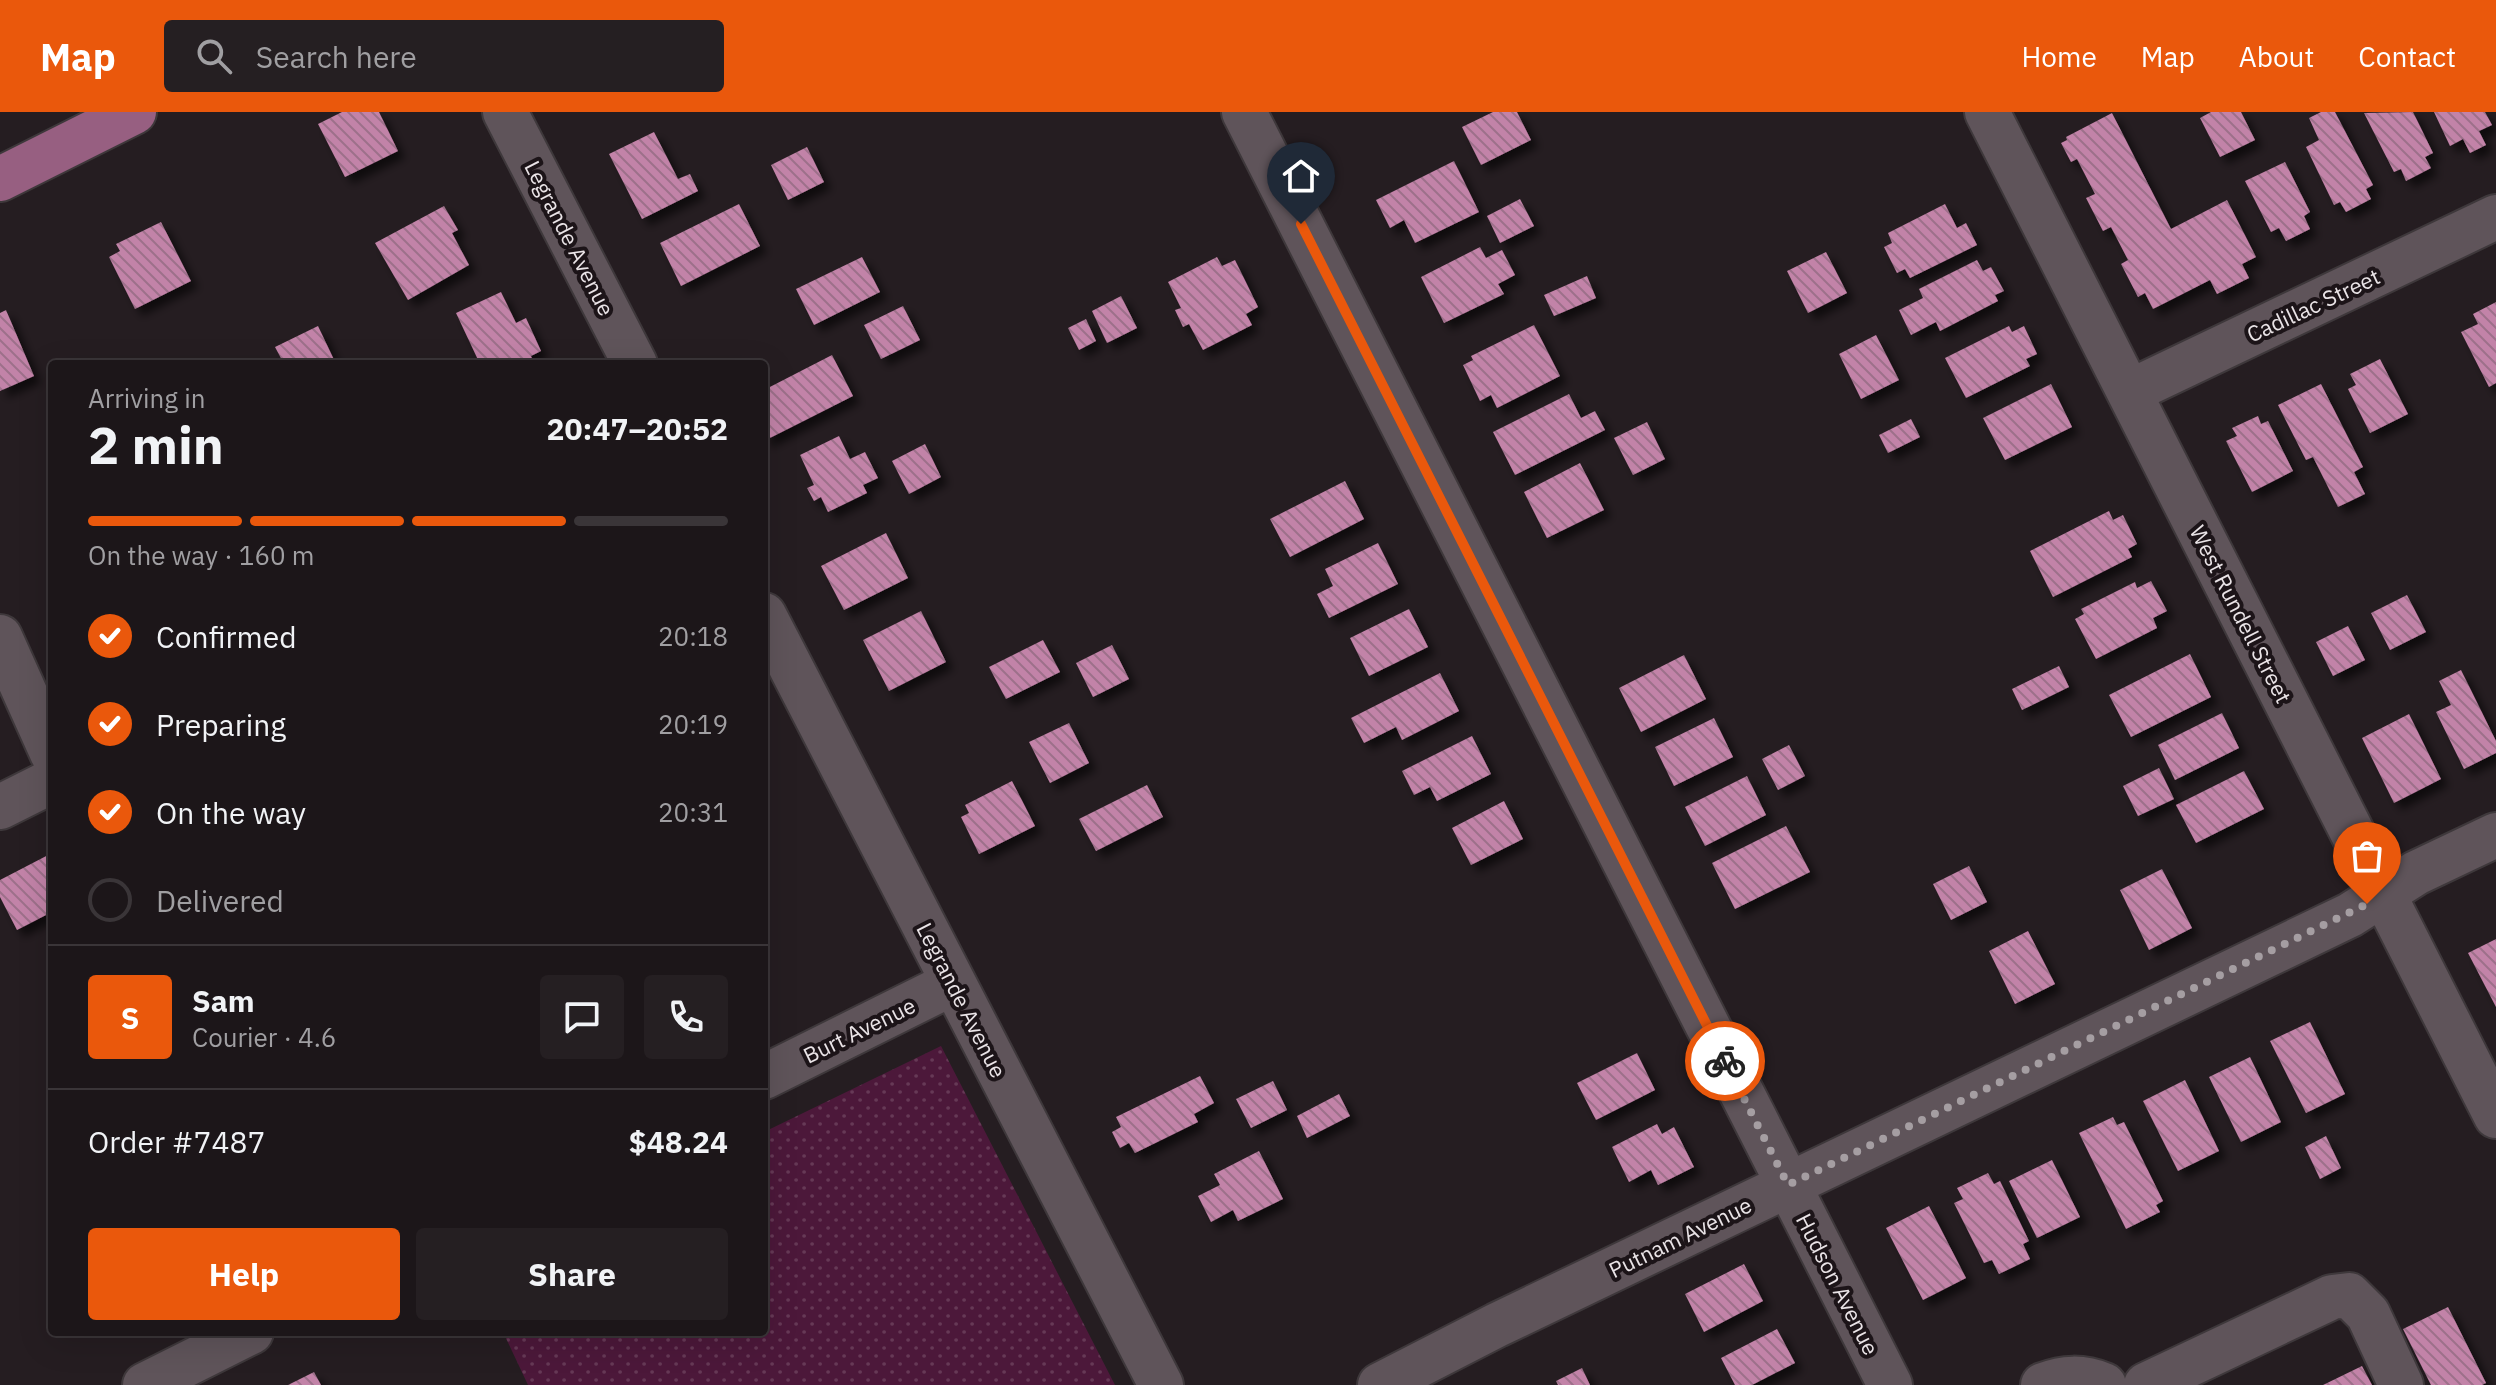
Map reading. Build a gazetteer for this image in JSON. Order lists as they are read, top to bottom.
{
  "streets": {
    "street": [
      "Legrande Avenue",
      "Cadillac Street",
      "West Rundell Street",
      "Burt Avenue",
      "Putnam Avenue",
      "Hudson Avenue"
    ]
  },
  "crossings": [
    ["Legrande Avenue", "Burt Avenue"],
    ["Cadillac Street", "West Rundell Street"],
    ["West Rundell Street", "Putnam Avenue"],
    ["Putnam Avenue", "Hudson Avenue"]
  ],
  "page": {
    "header": "Map",
    "search": "Search here",
    "nav": [
      "Home",
      "Map",
      "About",
      "Contact"
    ],
    "heading": ["2 min", "Arriving in", "20:47–20:52"],
    "panel": [
      "Sam",
      "Courier · 4.6",
      "Order #7487",
      "$48.24"
    ],
    "bar": "On the way · 160 m",
    "list": [
      ["Confirmed", "20:18"],
      ["Preparing", "20:19"],
      ["On the way", "20:31"],
      "Delivered"
    ],
    "round": "S",
    "buttons": ["Help", "Share"]
  }
}
